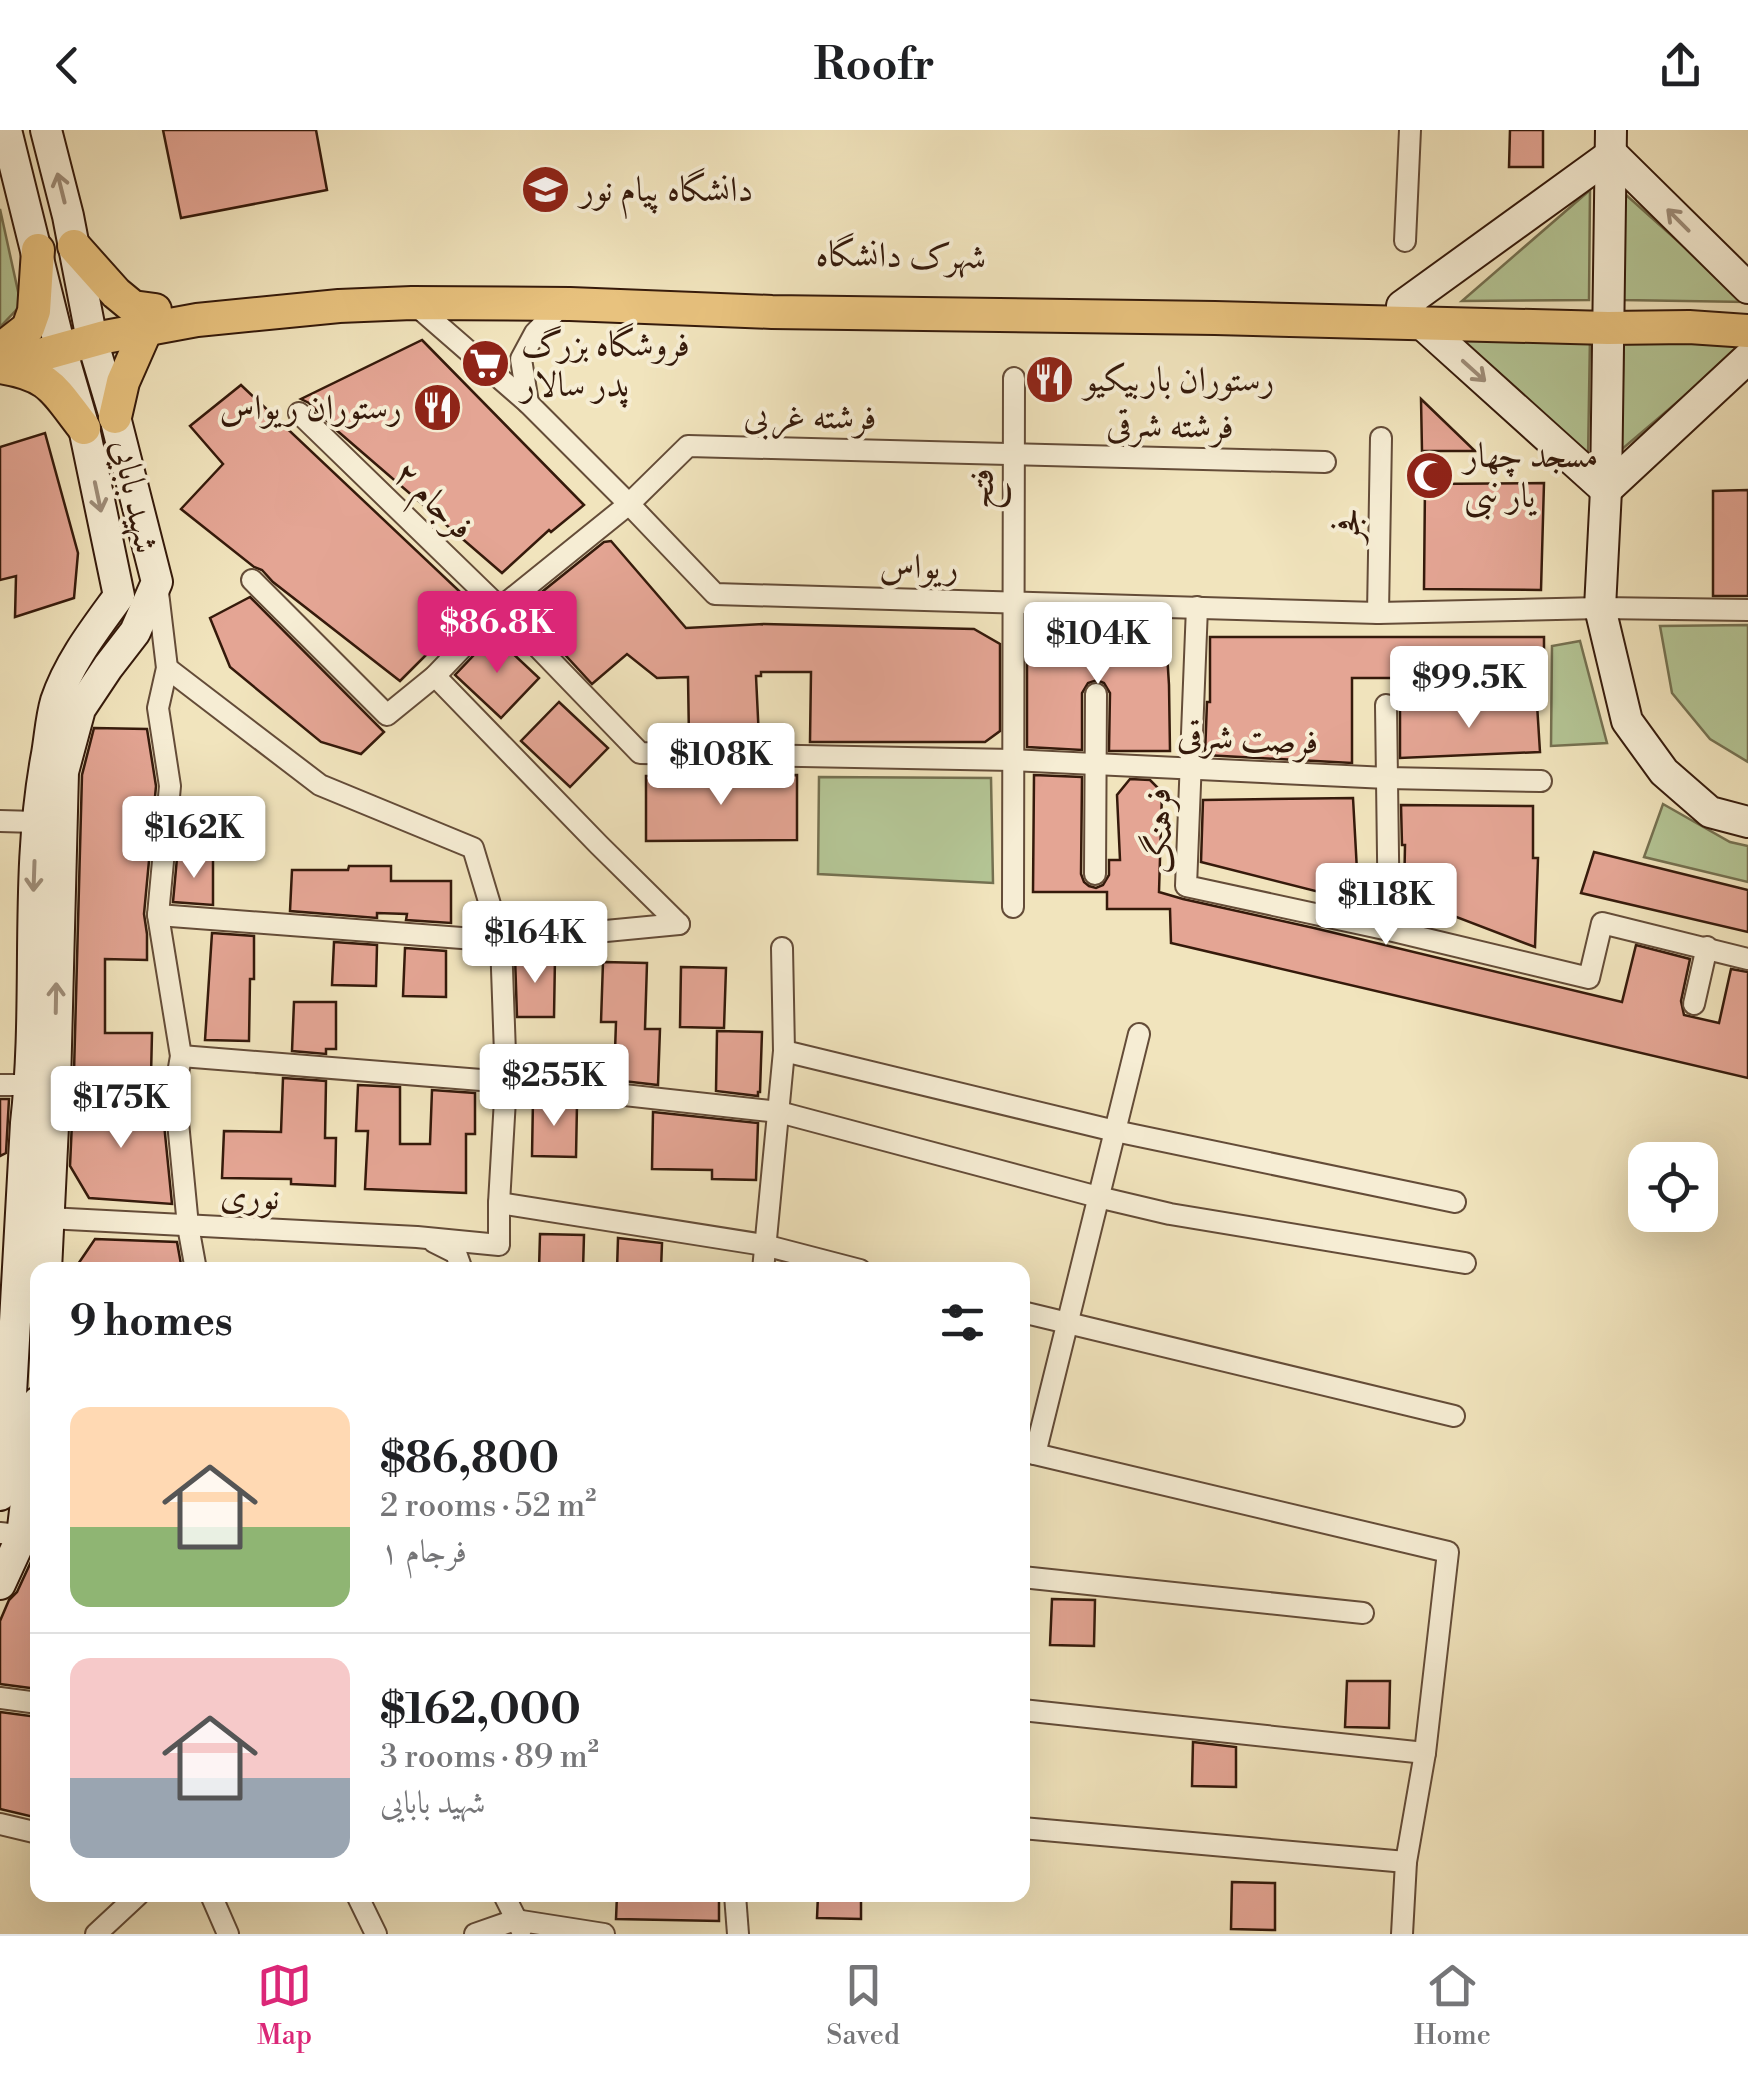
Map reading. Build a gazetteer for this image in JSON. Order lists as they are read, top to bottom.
{
  "streets": {
    "main road": ["شهرک دانشگاه", "شهید بابایی"],
    "street": [
      "فرشته غربی",
      "فرشته شرقی",
      "فتح",
      "فرجام ۲",
      "فجر",
      "ریواس",
      "فرصت شرقی",
      "فرهنگ",
      "نوری"
    ]
  },
  "crossings": [
    ["فرشته غربی", "فرشته شرقی"],
    ["فرشته غربی", "فتح"],
    ["فرشته غربی", "فرجام ۲"],
    ["فرشته غربی", "ریواس"],
    ["فرشته شرقی", "فتح"],
    ["فتح", "فرجام ۲"],
    ["فتح", "ریواس"],
    ["فتح", "فرصت شرقی"],
    ["شهید بابایی", "نوری"],
    ["فرجام ۲", "فرصت شرقی"],
    ["فجر", "ریواس"],
    ["ریواس", "فرهنگ"],
    ["فرصت شرقی", "فرهنگ"]
  ],
  "places": {
    "school or university": ["دانشگاه پیام نور"],
    "supermarket": ["فروشگاه بزرگ پدر سالار"],
    "restaurant": ["رستوران باربیکیو", "رستوران ریواس"],
    "mosque": ["مسجد چهار یار نبی"]
  },
  "page": {
    "header": "Roofr",
    "price": [
      "$86.8K",
      "$104K",
      "$99.5K",
      "$108K",
      "$162K",
      "$118K",
      "$164K",
      "$255K",
      "$175K"
    ],
    "heading": "9 homes",
    "list": [
      {
        "name": "$86,800",
        "note": "2 rooms · 52 m² · فرجام ۱"
      },
      {
        "name": "$162,000",
        "note": "3 rooms · 89 m² · شهید بابایی"
      }
    ],
    "tabs": ["Map", "Saved", "Home"]
  }
}
